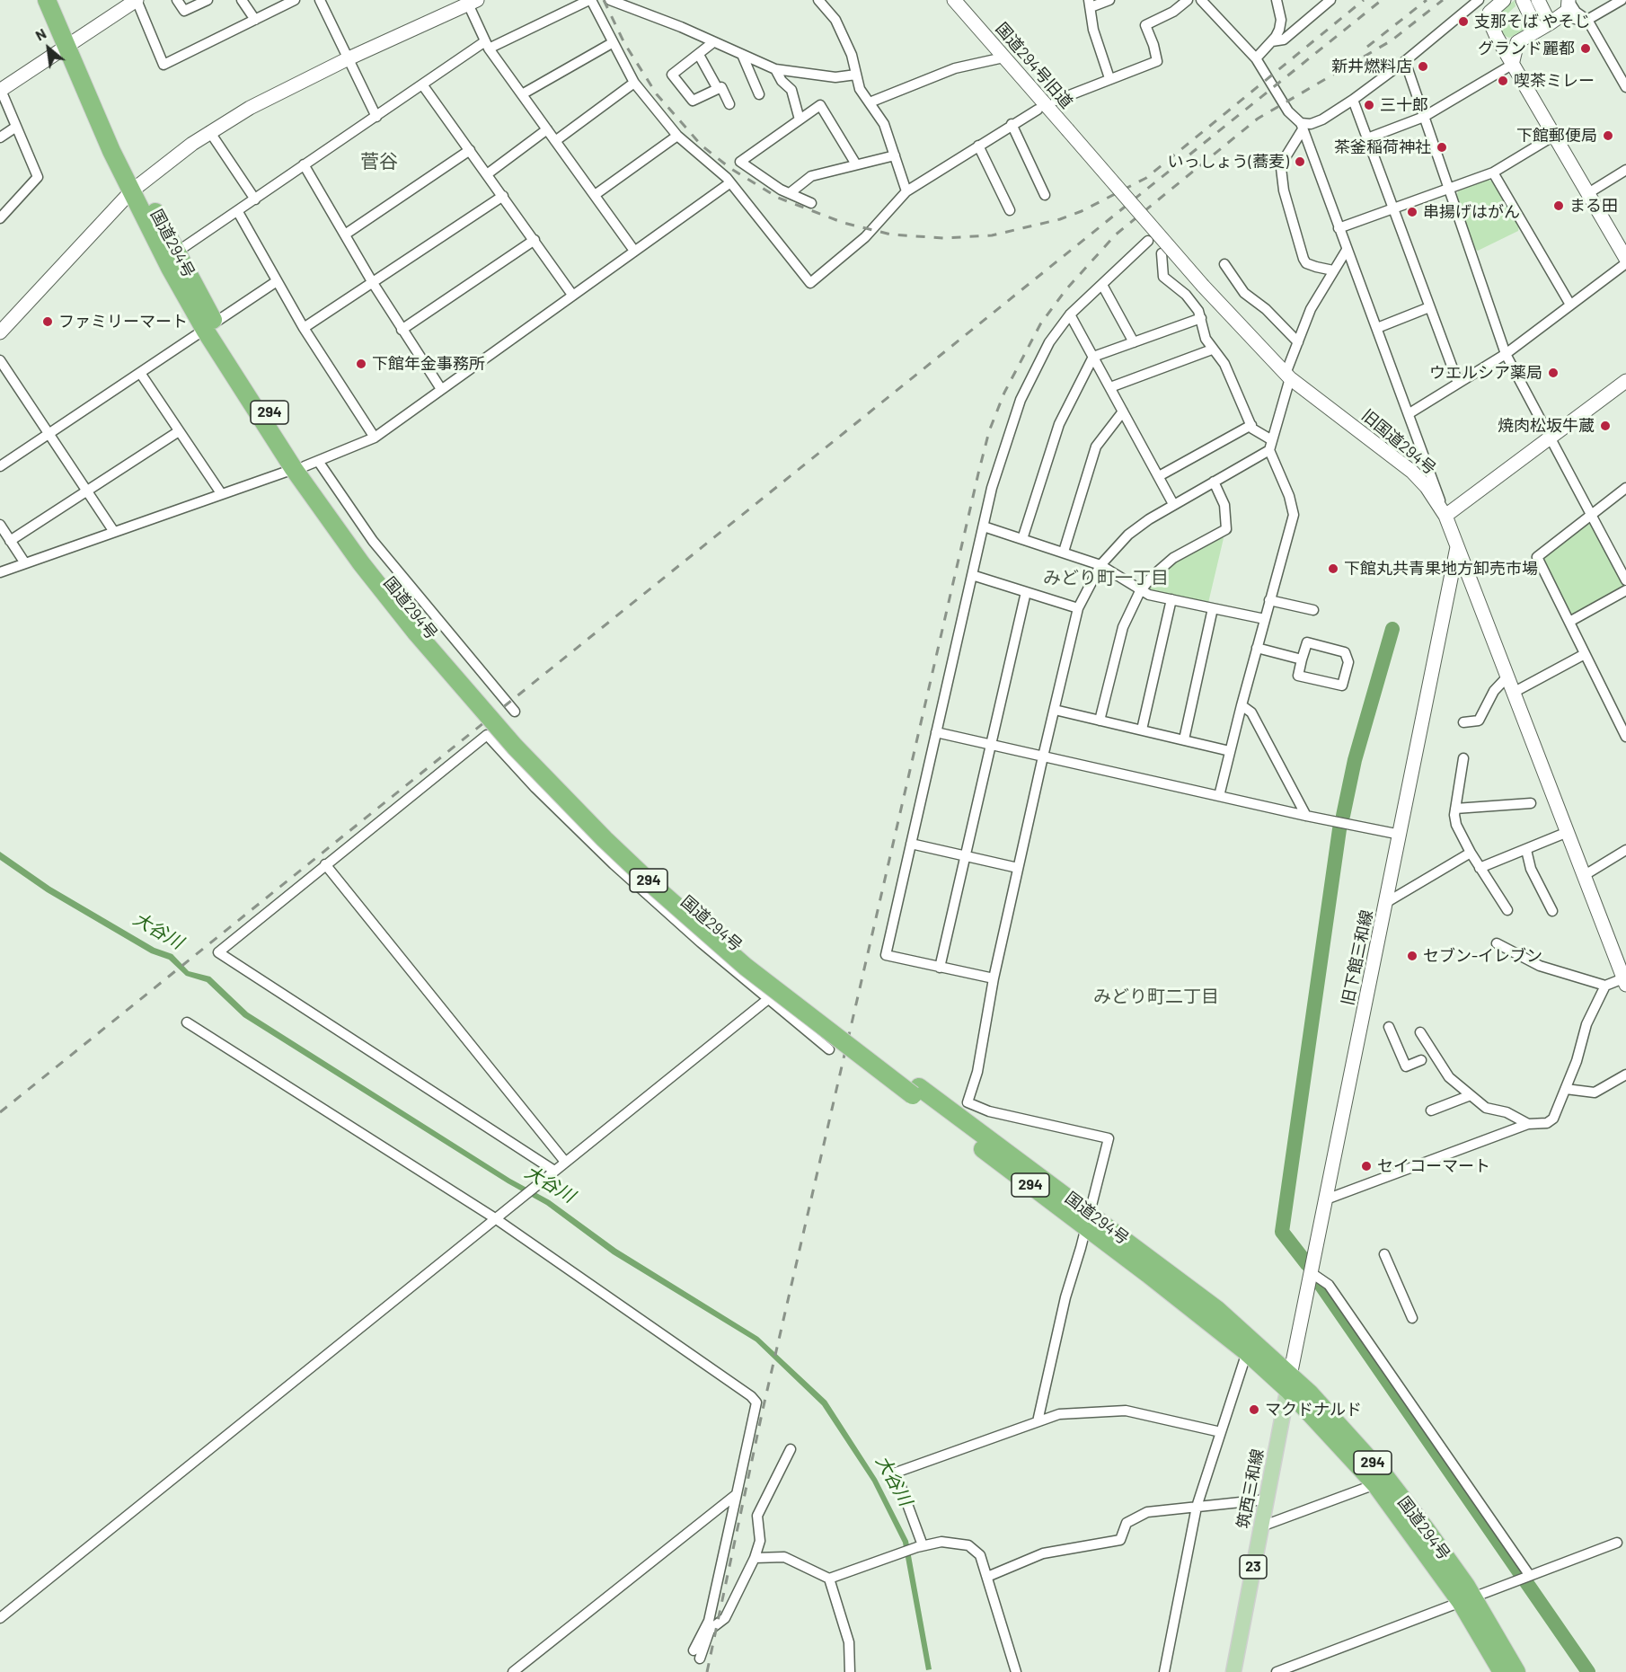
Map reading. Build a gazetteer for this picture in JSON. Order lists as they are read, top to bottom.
{
  "streets": {
    "highway": ["国道294号", "294"],
    "main road": ["筑西三和線", "23"],
    "street": ["国道294号旧道", "旧国道294号", "旧下館三和線"]
  },
  "crossings": [
    ["国道294号旧道", "旧国道294号"],
    ["国道294号", "旧下館三和線"],
    ["国道294号", "筑西三和線"],
    ["旧国道294号", "旧下館三和線"],
    ["旧下館三和線", "筑西三和線"]
  ],
  "districts": ["菅谷", "みどり町一丁目", "みどり町二丁目"],
  "water": ["大谷川"],
  "places": [
    "支那そば やそじ",
    "グランド麗都",
    "新井燃料店",
    "喫茶ミレー",
    "三十郎",
    "下館郵便局",
    "茶釜稲荷神社",
    "いっしょう(蕎麦)",
    "まる田",
    "串揚げはがん",
    "ファミリーマート",
    "下館年金事務所",
    "ウエルシア薬局",
    "焼肉松坂牛蔵",
    "下館丸共青果地方卸売市場",
    "セブン-イレブン",
    "セイコーマート",
    "マクドナルド"
  ],
  "north": "top left"
}
